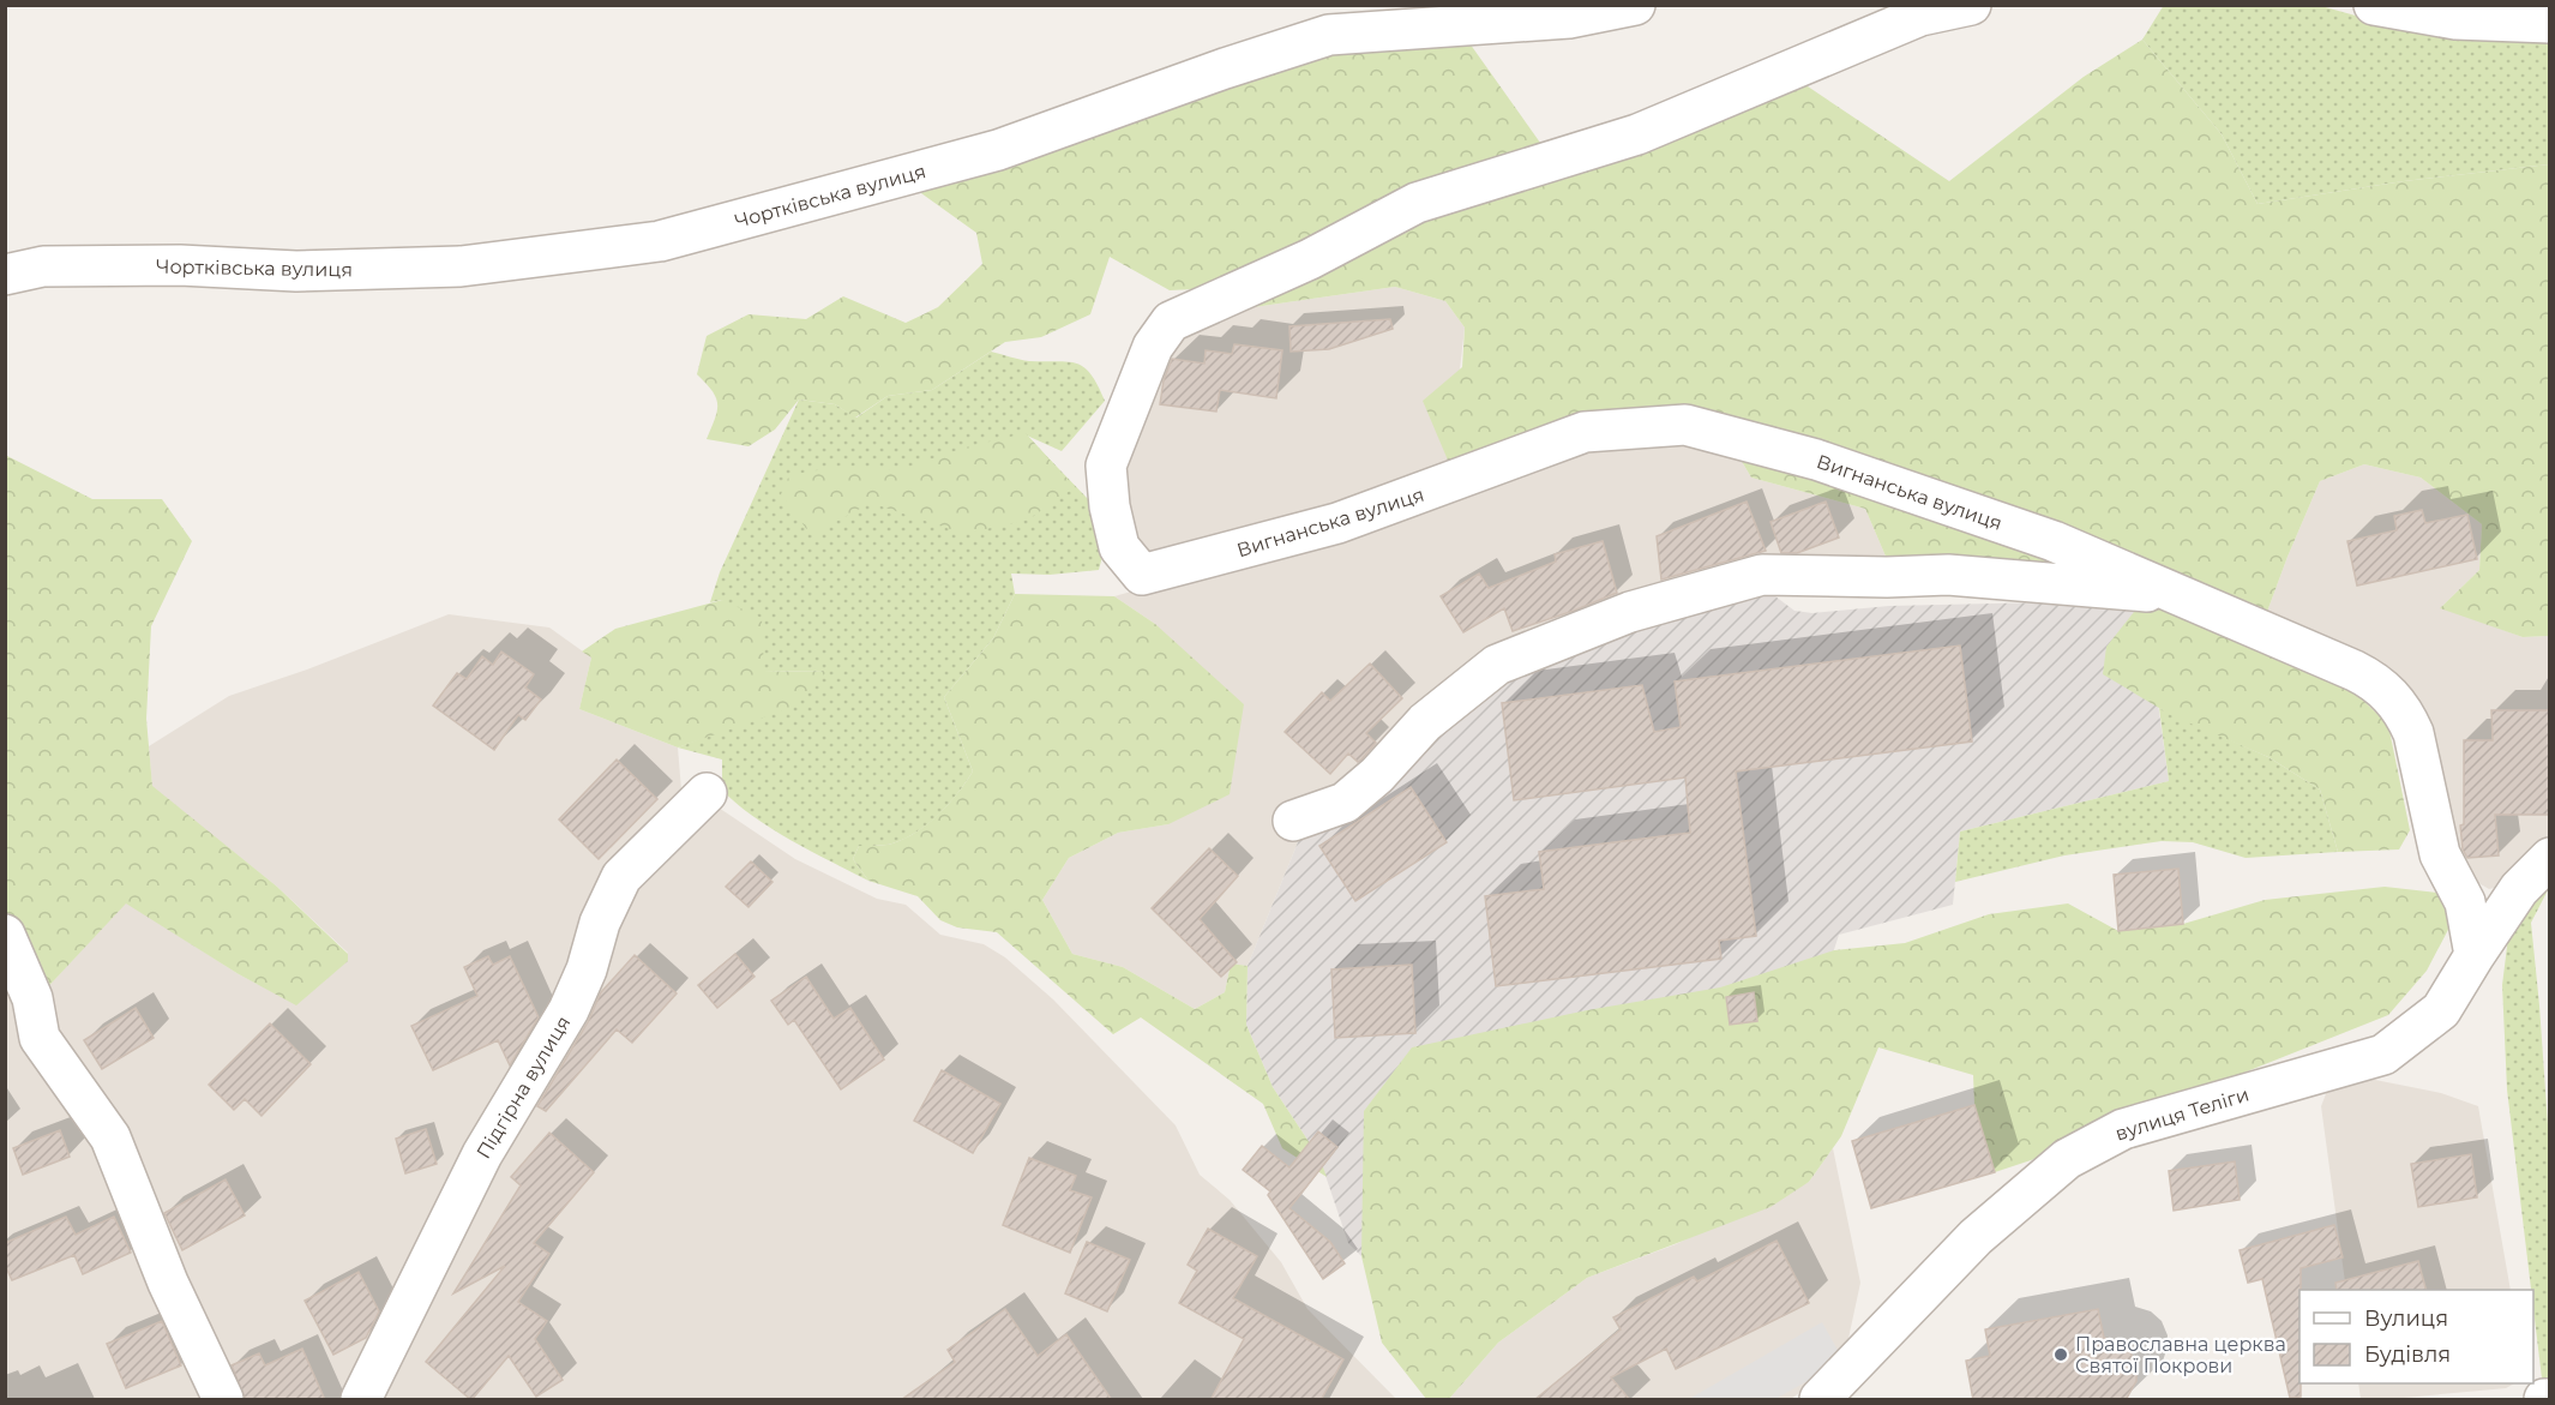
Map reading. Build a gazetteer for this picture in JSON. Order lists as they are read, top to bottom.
{
  "streets": {
    "street": [
      "Чортківська вулиця",
      "Вигнанська вулиця",
      "Підгірна вулиця",
      "вулиця Теліги"
    ]
  },
  "crossings": [
    ["Вигнанська вулиця", "вулиця Теліги"]
  ],
  "places": ["Православна церква Святої Покрови"],
  "legend": ["Вулиця", "Будівля"]
}
